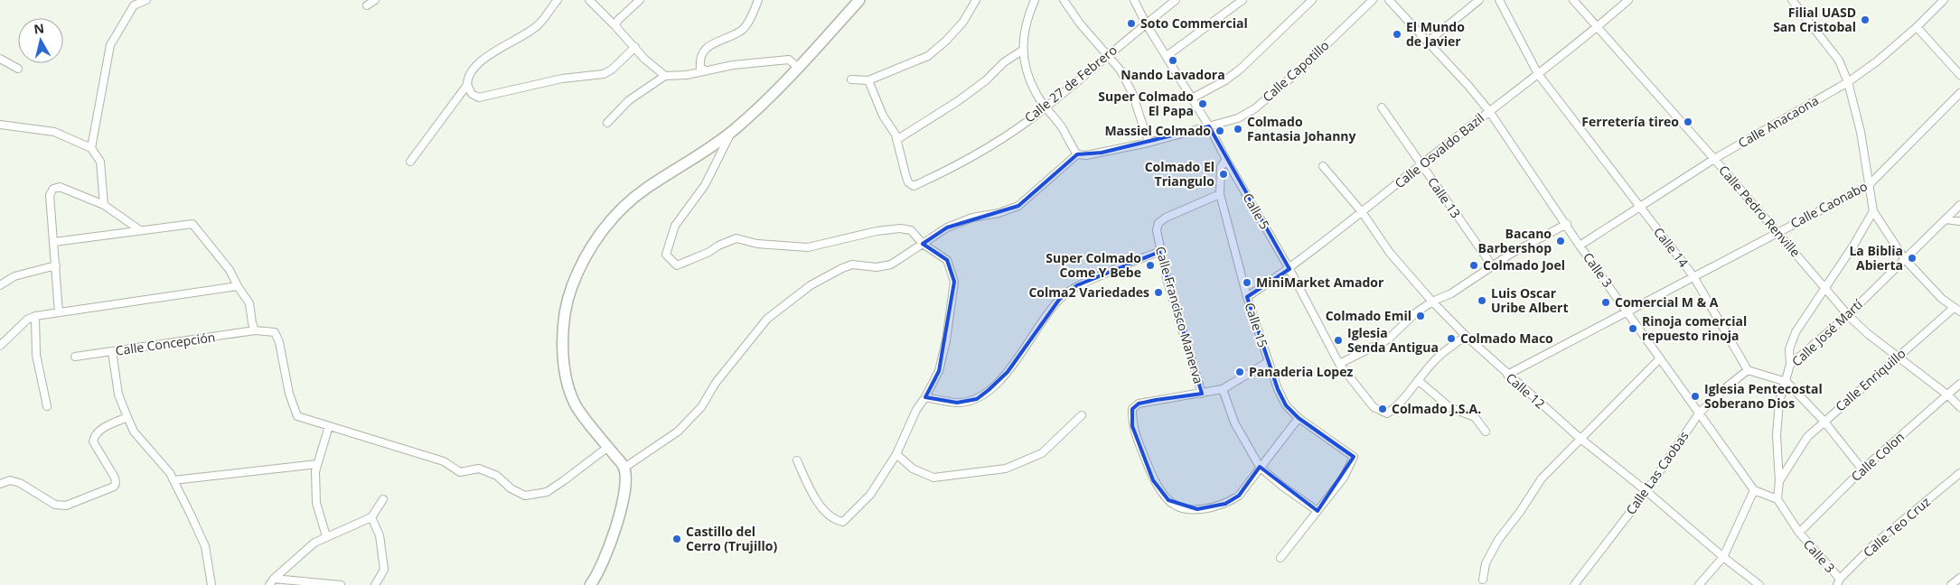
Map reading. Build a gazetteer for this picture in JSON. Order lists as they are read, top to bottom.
{
  "streets": {
    "street": [
      "Calle Capotillo",
      "Calle 27 de Febrero",
      "Calle Anacaona",
      "Calle Osvaldo Bazil",
      "Calle 13",
      "Calle Caonabo",
      "Calle 5",
      "Calle Pedro Renville",
      "Calle 14",
      "Calle 3",
      "Calle Francisco Manerva",
      "Calle 15",
      "Calle José Martí",
      "Calle Concepción",
      "Calle Enriquillo",
      "Calle 12",
      "Calle Colon",
      "Calle Las Caobas",
      "Calle Teo Cruz"
    ]
  },
  "crossings": [
    ["Calle Capotillo", "Calle 5"],
    ["Calle 27 de Febrero", "Calle 5"],
    ["Calle Anacaona", "Calle Pedro Renville"],
    ["Calle Anacaona", "Calle 14"],
    ["Calle Anacaona", "Calle 3"],
    ["Calle Osvaldo Bazil", "Calle 13"],
    ["Calle Osvaldo Bazil", "Calle 5"],
    ["Calle Osvaldo Bazil", "Calle Pedro Renville"],
    ["Calle Osvaldo Bazil", "Calle 14"],
    ["Calle Osvaldo Bazil", "Calle 3"],
    ["Calle Osvaldo Bazil", "Calle 15"],
    ["Calle Osvaldo Bazil", "Calle 12"],
    ["Calle Caonabo", "Calle Pedro Renville"],
    ["Calle Caonabo", "Calle 14"],
    ["Calle Caonabo", "Calle 3"],
    ["Calle Caonabo", "Calle 12"],
    ["Calle 5", "Calle 15"],
    ["Calle Pedro Renville", "Calle José Martí"],
    ["Calle Pedro Renville", "Calle Enriquillo"],
    ["Calle Pedro Renville", "Calle Colon"],
    ["Calle 14", "Calle Las Caobas"],
    ["Calle 3", "Calle José Martí"],
    ["Calle 3", "Calle Colon"],
    ["Calle 3", "Calle Las Caobas"],
    ["Calle 3", "Calle Teo Cruz"],
    ["Calle Francisco Manerva", "Calle 15"],
    ["Calle José Martí", "Calle Enriquillo"],
    ["Calle 12", "Calle Las Caobas"]
  ],
  "places": [
    "Filial UASD San Cristobal",
    "Soto Commercial",
    "El Mundo de Javier",
    "Nando Lavadora",
    "Super Colmado El Papa",
    "Ferretería tireo",
    "Colmado Fantasia Johanny",
    "Massiel Colmado",
    "Colmado El Triangulo",
    "Bacano Barbershop",
    "La Biblia Abierta",
    "Super Colmado Come Y Bebe",
    "Colmado Joel",
    "MiniMarket Amador",
    "Colma2 Variedades",
    "Luis Oscar Uribe Albert",
    "Comercial M & A",
    "Colmado Emil",
    "Rinoja comercial repuesto rinoja",
    "Colmado Maco",
    "Iglesia Senda Antigua",
    "Panaderia Lopez",
    "Iglesia Pentecostal Soberano Dios",
    "Colmado J.S.A.",
    "Castillo del Cerro (Trujillo)"
  ],
  "north": "top"
}
